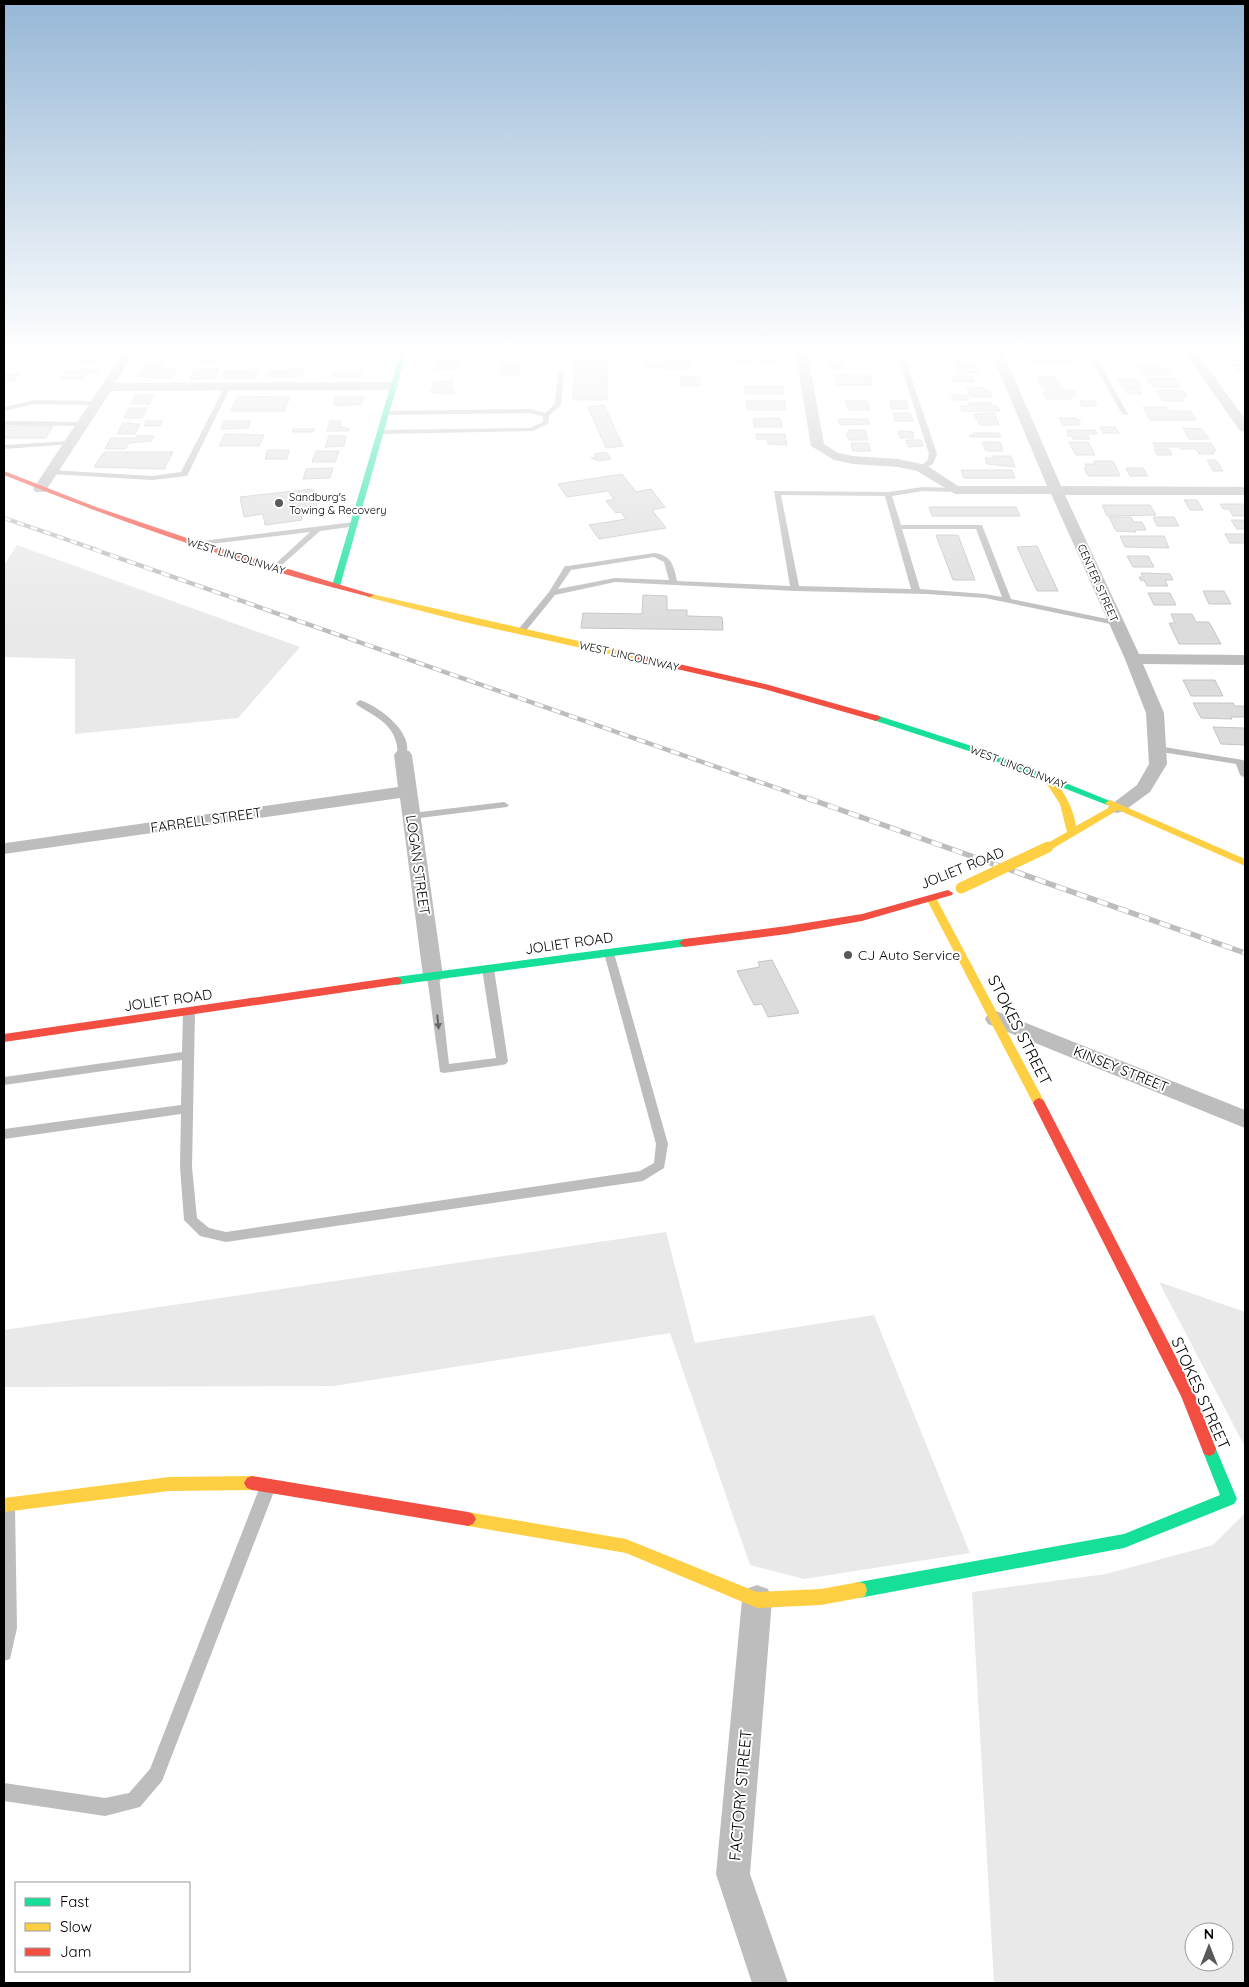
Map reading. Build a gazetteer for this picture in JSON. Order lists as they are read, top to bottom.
{
  "streets": {
    "main road": ["WEST LINCOLNWAY", "JOLIET ROAD", "STOKES STREET"],
    "street": [
      "CENTER STREET",
      "FARRELL STREET",
      "LOGAN STREET",
      "KINSEY STREET",
      "FACTORY STREET"
    ]
  },
  "crossings": [
    ["WEST LINCOLNWAY", "CENTER STREET"],
    ["WEST LINCOLNWAY", "JOLIET ROAD"],
    ["CENTER STREET", "JOLIET ROAD"],
    ["FARRELL STREET", "LOGAN STREET"],
    ["LOGAN STREET", "JOLIET ROAD"],
    ["JOLIET ROAD", "STOKES STREET"],
    ["STOKES STREET", "KINSEY STREET"],
    ["STOKES STREET", "FACTORY STREET"]
  ],
  "places": ["Sandburg's Towing & Recovery", "CJ Auto Service"],
  "legend": ["Fast", "Slow", "Jam"],
  "north": "top"
}
